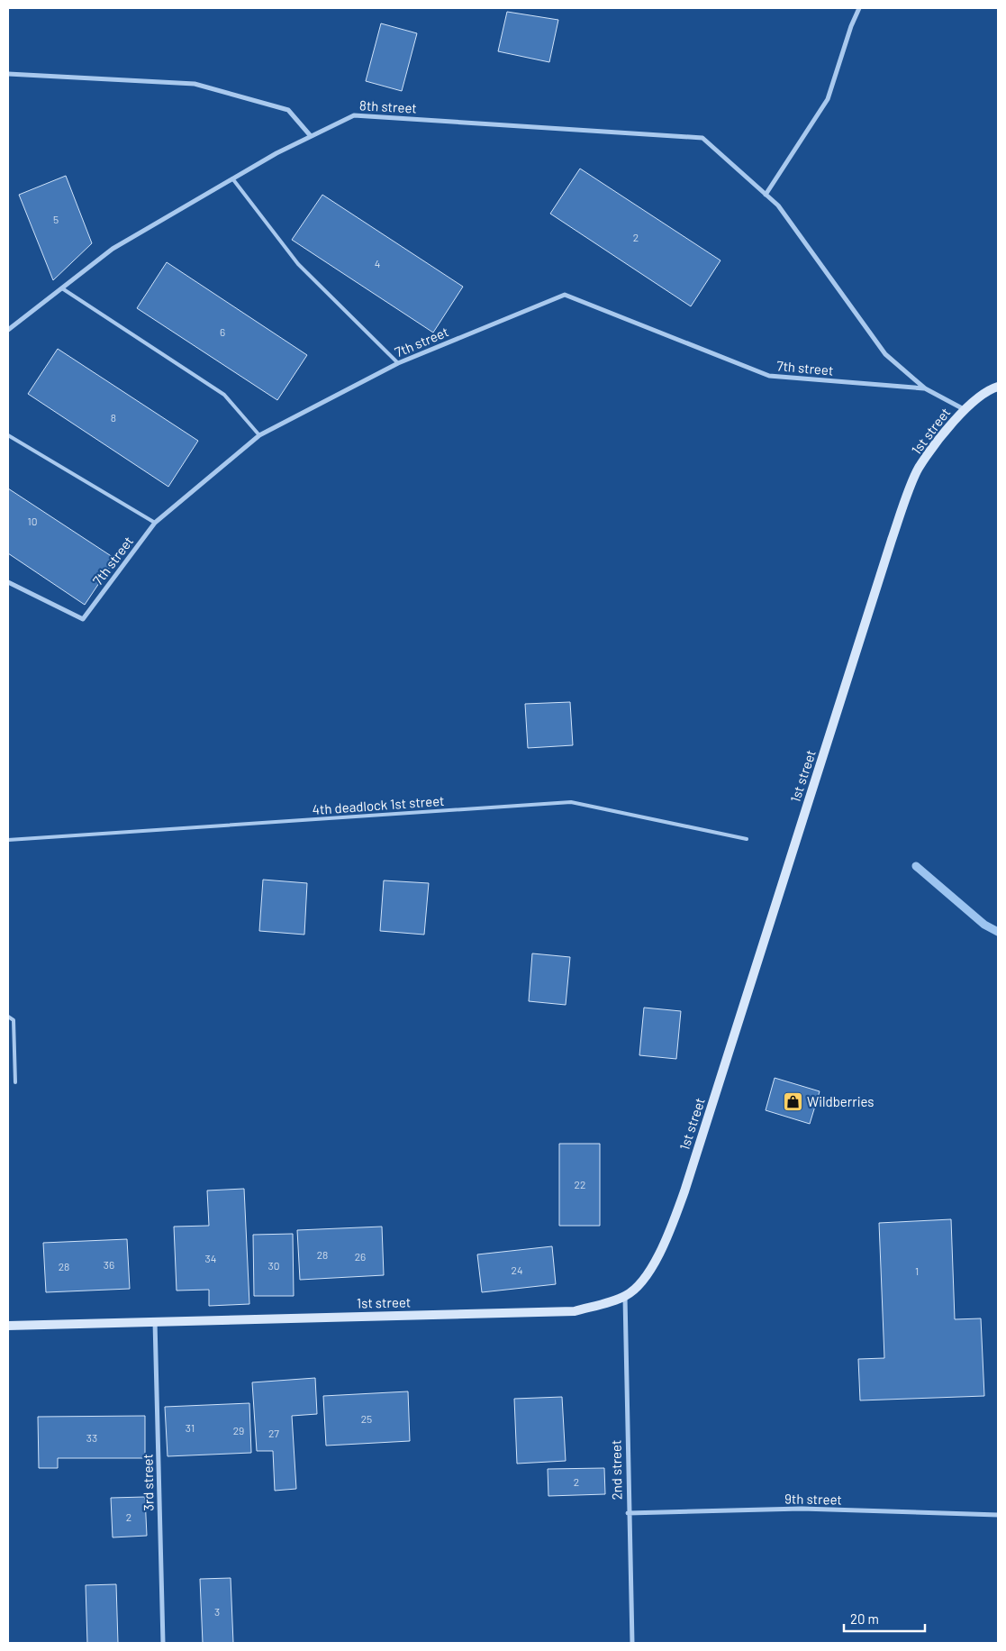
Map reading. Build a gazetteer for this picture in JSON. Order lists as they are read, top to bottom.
{
  "streets": {
    "main road": ["1st street"],
    "street": [
      "8th street",
      "7th street",
      "2nd street",
      "3rd street",
      "9th street"
    ],
    "lane": ["4th deadlock 1st street"]
  },
  "crossings": [
    ["8th street", "7th street"],
    ["1st street", "2nd street"],
    ["1st street", "3rd street"],
    ["2nd street", "9th street"]
  ],
  "places": {
    "shop": ["Wildberries"]
  },
  "house_numbers": [
    "5",
    "2",
    "4",
    "6",
    "8",
    "10",
    "22",
    "28",
    "26",
    "34",
    "36",
    "30",
    "28",
    "24",
    "1",
    "25",
    "31",
    "29",
    "27",
    "33",
    "2",
    "2",
    "3"
  ],
  "scale_bar": "20 m"
}
